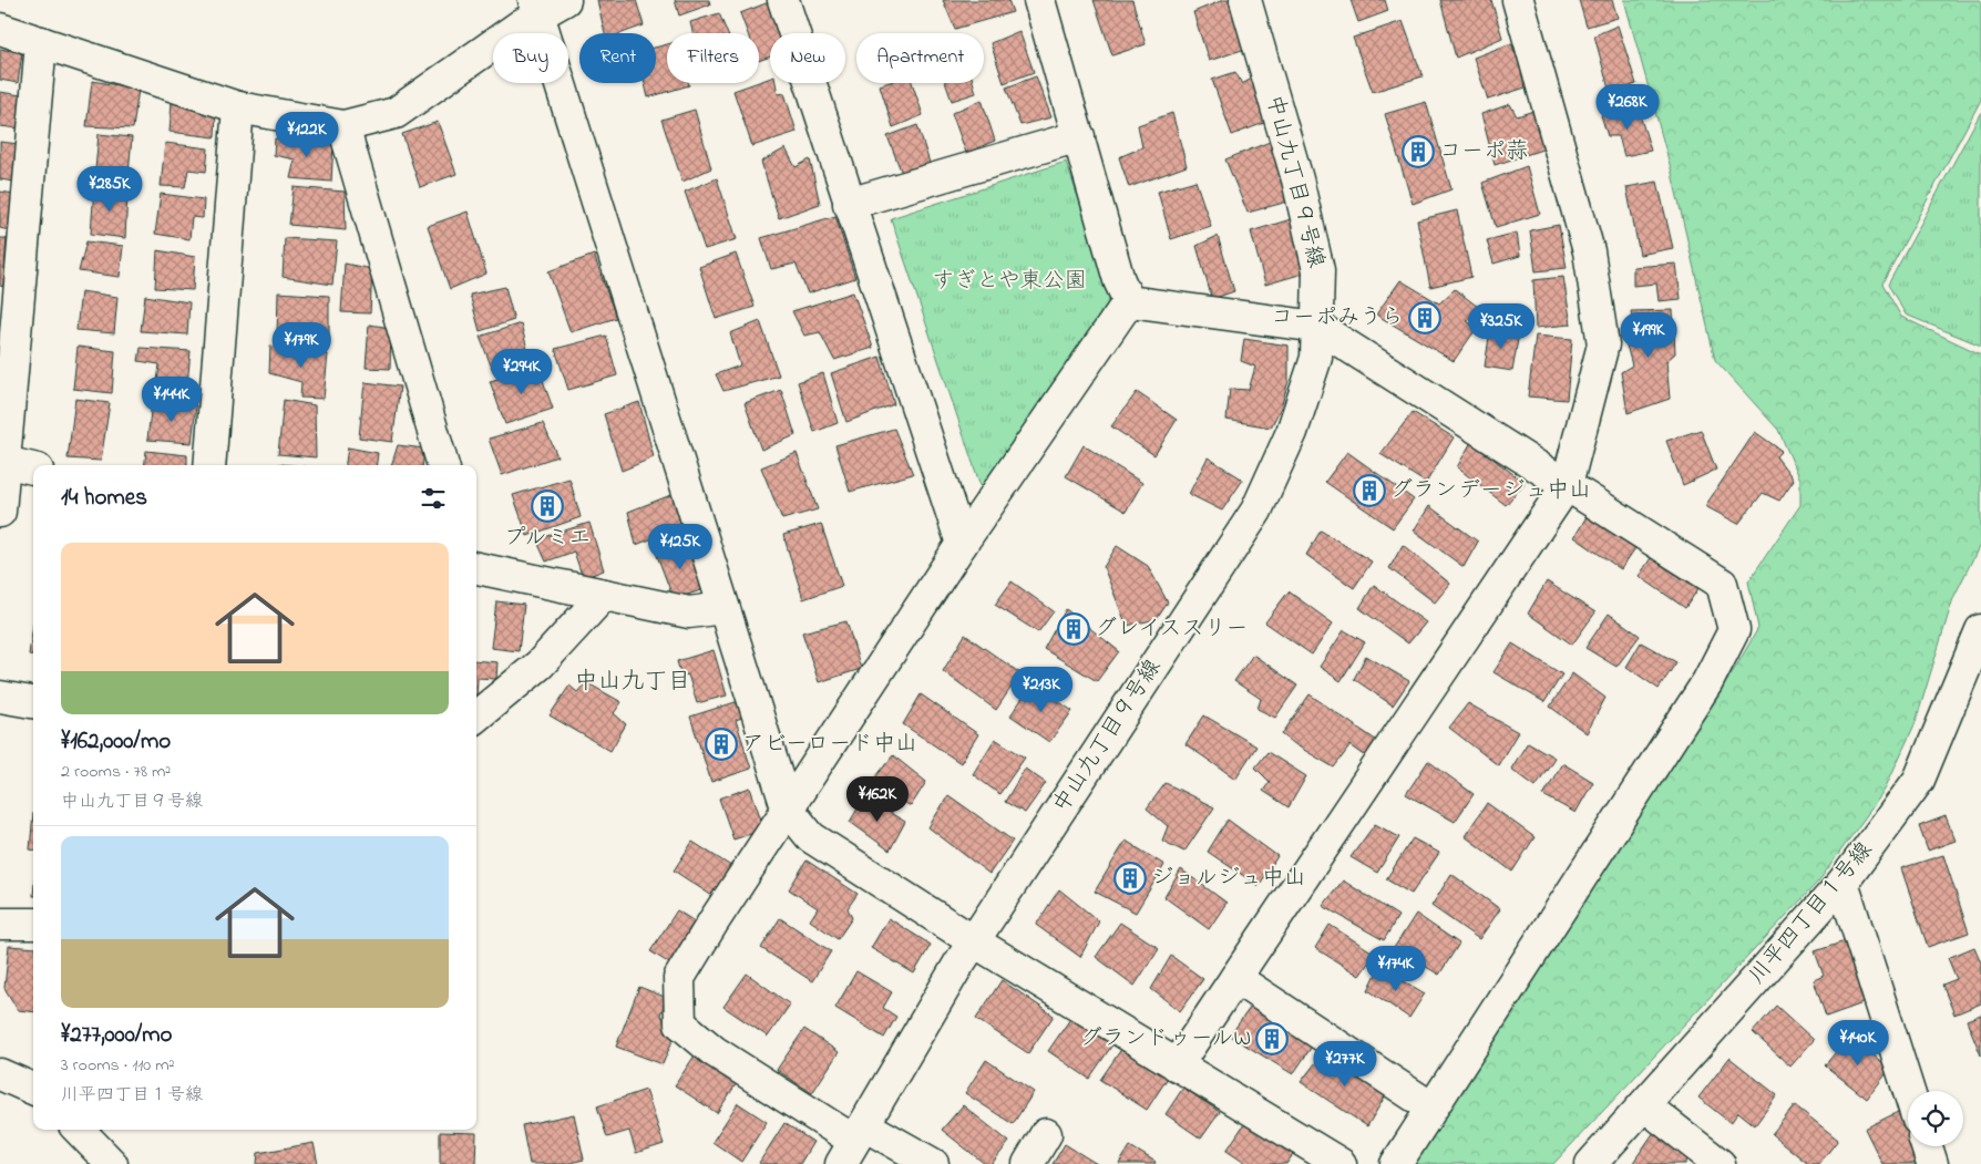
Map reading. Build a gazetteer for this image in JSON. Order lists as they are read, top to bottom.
{
  "streets": {
    "street": ["中山九丁目９号線", "川平四丁目１号線"]
  },
  "districts": ["中山九丁目"],
  "parks": ["すぎとや東公園"],
  "places": {
    "building": [
      "コーポ蒜",
      "コーポみうら",
      "グランデージュ中山",
      "プルミエ",
      "グレイススリー",
      "アビーロード中山",
      "ジョルジュ中山",
      "グランドゥールW"
    ]
  },
  "page": {
    "chip": [
      "Buy",
      "Rent",
      "Filters",
      "New",
      "Apartment"
    ],
    "price": [
      "¥268K",
      "¥122K",
      "¥285K",
      "¥325K",
      "¥199K",
      "¥179K",
      "¥294K",
      "¥144K",
      "¥125K",
      "¥213K",
      "¥162K",
      "¥174K",
      "¥140K",
      "¥277K"
    ],
    "heading": "14 homes",
    "list": [
      {
        "name": "¥162,000/mo",
        "note": "2 rooms · 78 m² · 中山九丁目９号線"
      },
      {
        "name": "¥277,000/mo",
        "note": "3 rooms · 110 m² · 川平四丁目１号線"
      }
    ]
  }
}
